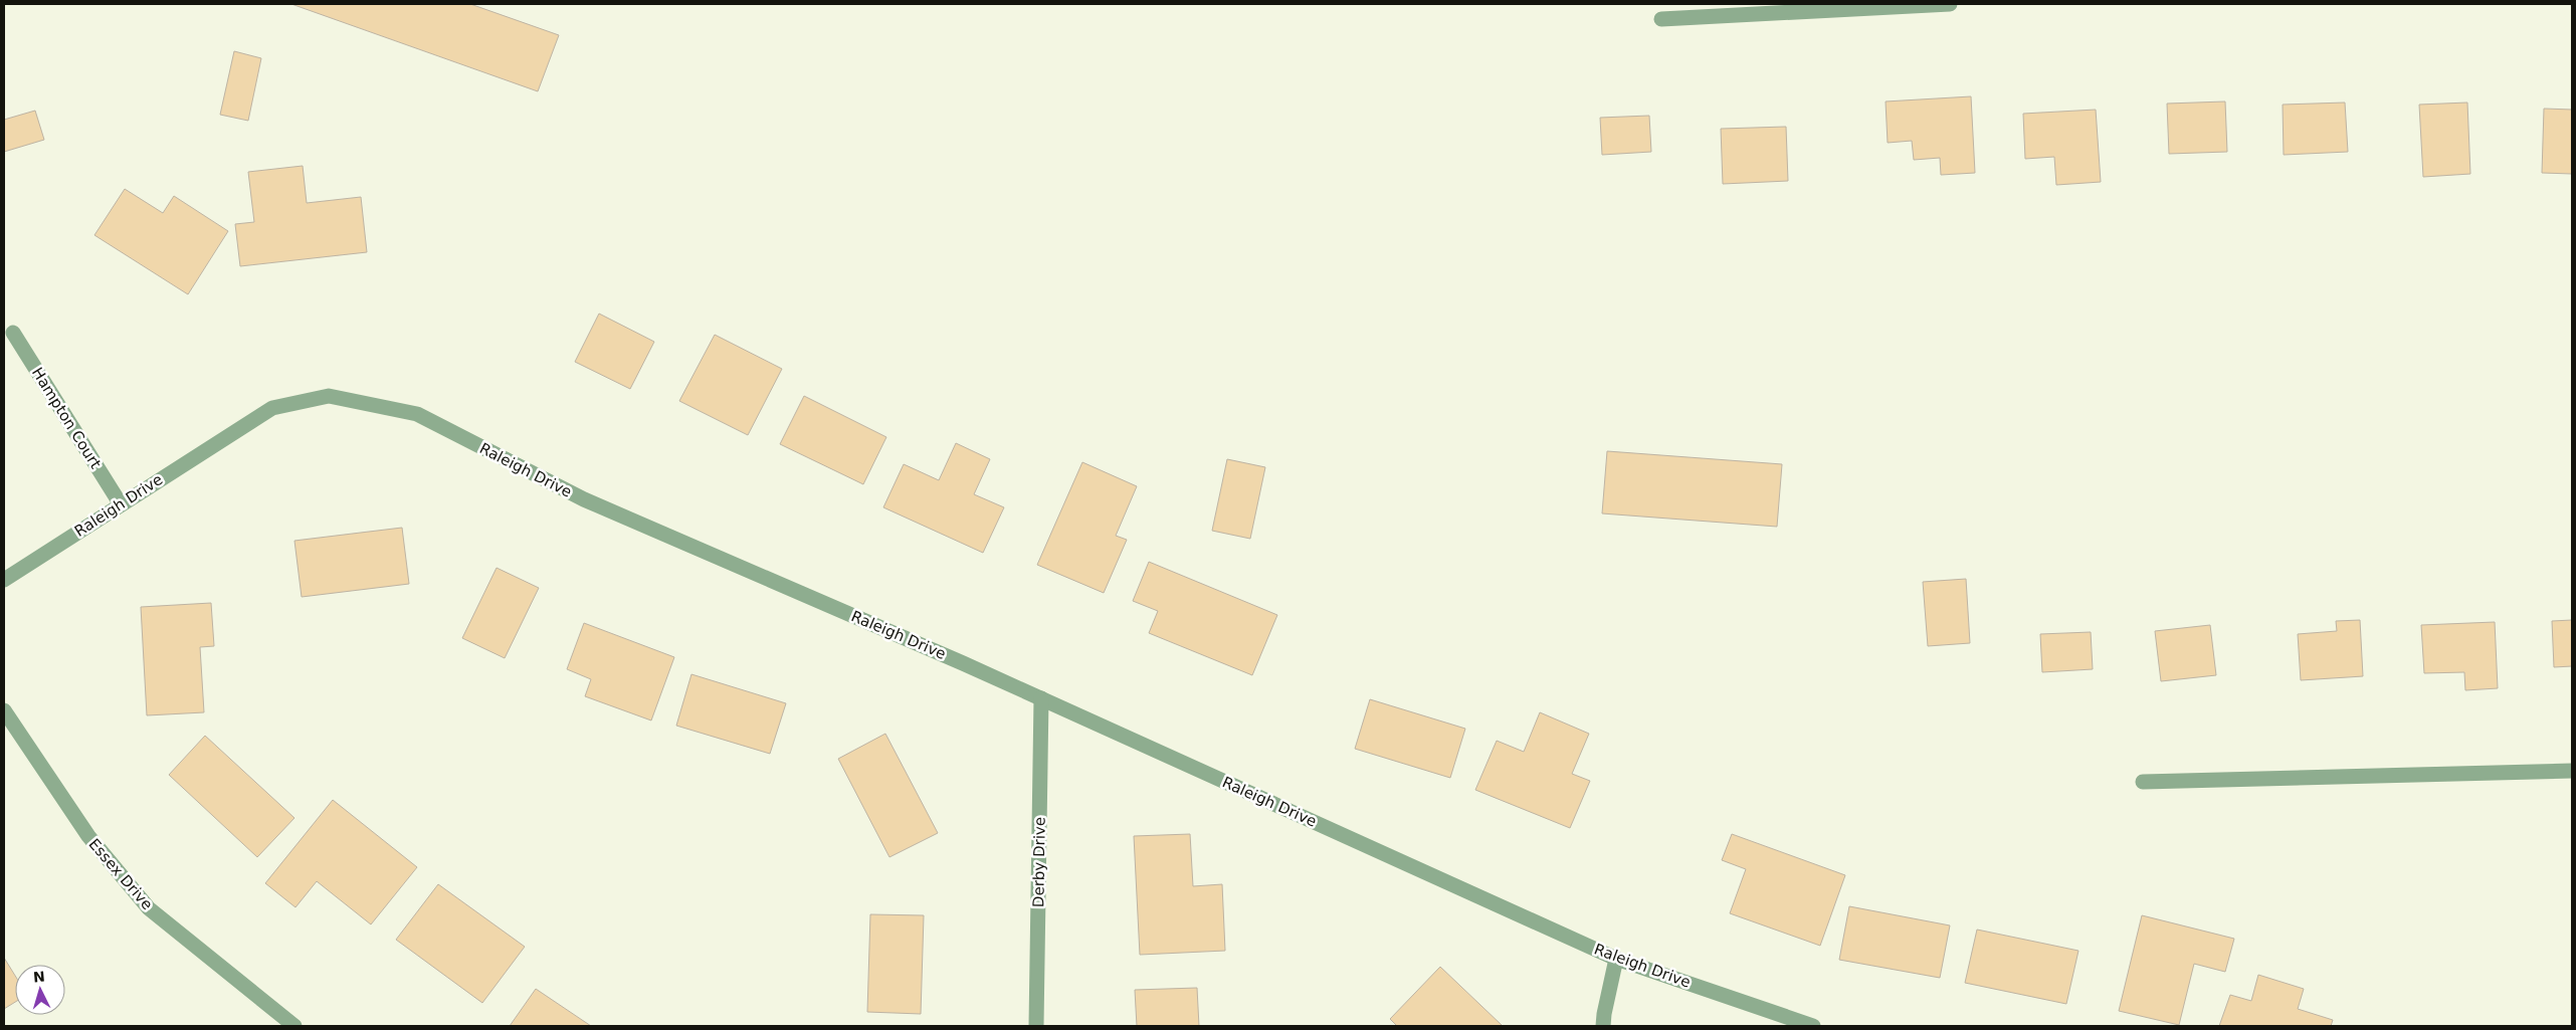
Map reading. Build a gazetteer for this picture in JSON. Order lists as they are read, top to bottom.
{
  "streets": {
    "street": [
      "Hampton Court",
      "Raleigh Drive",
      "Derby Drive",
      "Essex Drive"
    ]
  },
  "crossings": [
    ["Hampton Court", "Raleigh Drive"],
    ["Raleigh Drive", "Derby Drive"]
  ],
  "north": "top"
}
